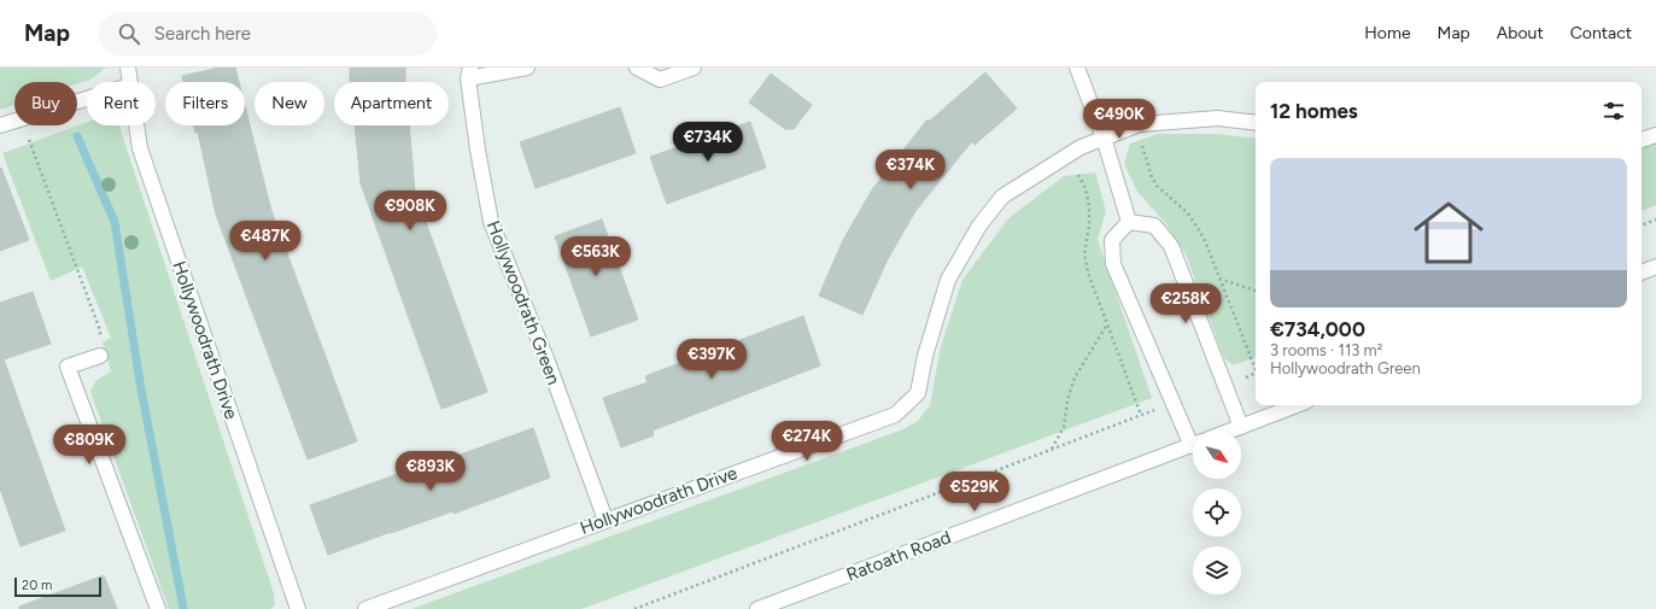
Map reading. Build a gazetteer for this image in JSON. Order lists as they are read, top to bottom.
{
  "streets": {
    "street": ["Hollywoodrath Green", "Hollywoodrath Drive", "Ratoath Road"]
  },
  "crossings": [
    ["Hollywoodrath Green", "Hollywoodrath Drive"]
  ],
  "scale_bar": "20 m",
  "north": "bottom right",
  "page": {
    "header": "Map",
    "search": "Search here",
    "nav": [
      "Home",
      "Map",
      "About",
      "Contact"
    ],
    "chip": [
      "Buy",
      "Rent",
      "Filters",
      "New",
      "Apartment"
    ],
    "heading": "12 homes",
    "price": [
      "€490K",
      "€734K",
      "€374K",
      "€908K",
      "€487K",
      "€563K",
      "€258K",
      "€397K",
      "€274K",
      "€809K",
      "€893K",
      "€529K"
    ],
    "list": [
      {
        "name": "€734,000",
        "note": "3 rooms · 113 m² · Hollywoodrath Green"
      }
    ],
    "scale": "20 m"
  }
}
